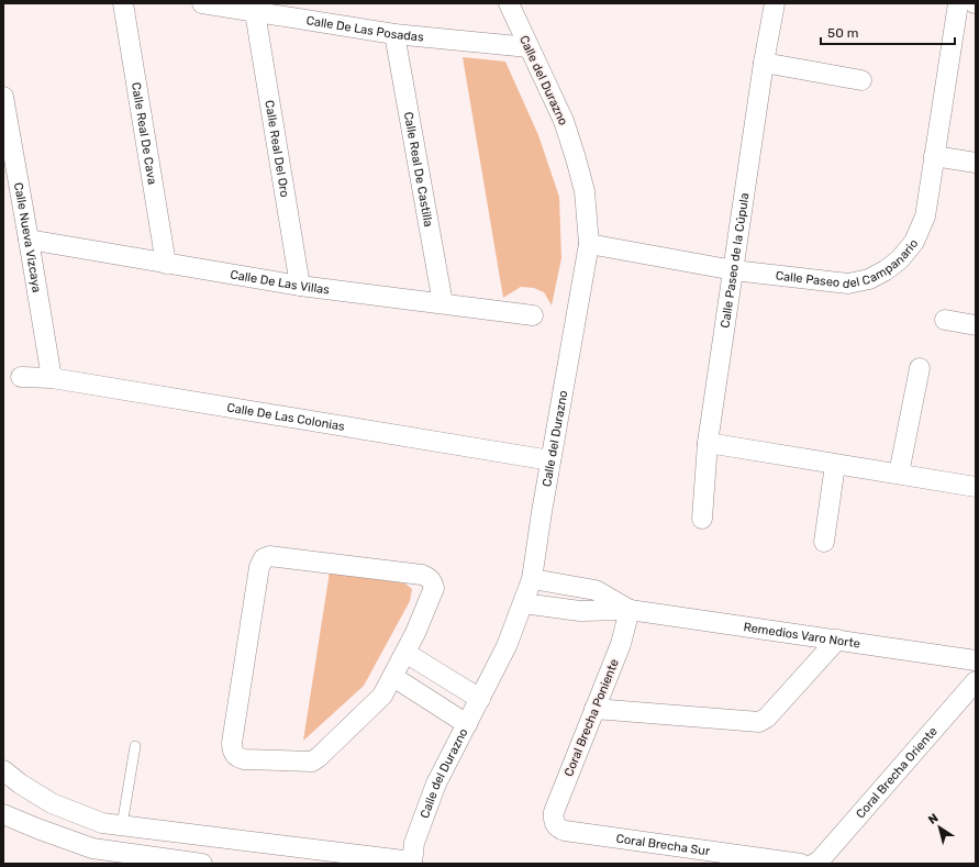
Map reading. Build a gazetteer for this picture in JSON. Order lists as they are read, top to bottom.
{
  "streets": {
    "street": [
      "Calle De Las Posadas",
      "Calle del Durazno",
      "Calle Real De Cava",
      "Calle Real Del Oro",
      "Calle Real De Castilla",
      "Calle Nueva Vizcaya",
      "Calle Paseo del Campanario",
      "Calle Paseo de la Cúpula",
      "Calle De Las Villas",
      "Calle De Las Colonias",
      "Remedios Varo Norte",
      "Coral Brecha Poniente",
      "Coral Brecha Oriente",
      "Coral Brecha Sur"
    ]
  },
  "crossings": [
    ["Calle De Las Posadas", "Calle del Durazno"],
    ["Calle De Las Posadas", "Calle Real Del Oro"],
    ["Calle De Las Posadas", "Calle Real De Castilla"],
    ["Calle del Durazno", "Calle Paseo del Campanario"],
    ["Calle del Durazno", "Calle De Las Colonias"],
    ["Calle del Durazno", "Remedios Varo Norte"],
    ["Calle Real De Cava", "Calle De Las Villas"],
    ["Calle Real Del Oro", "Calle De Las Villas"],
    ["Calle Real De Castilla", "Calle De Las Villas"],
    ["Calle Nueva Vizcaya", "Calle De Las Villas"],
    ["Calle Nueva Vizcaya", "Calle De Las Colonias"],
    ["Calle Paseo del Campanario", "Calle Paseo de la Cúpula"],
    ["Remedios Varo Norte", "Coral Brecha Poniente"],
    ["Coral Brecha Poniente", "Coral Brecha Sur"],
    ["Coral Brecha Oriente", "Coral Brecha Sur"]
  ],
  "scale_bar": "50 m",
  "north": "top left"
}
